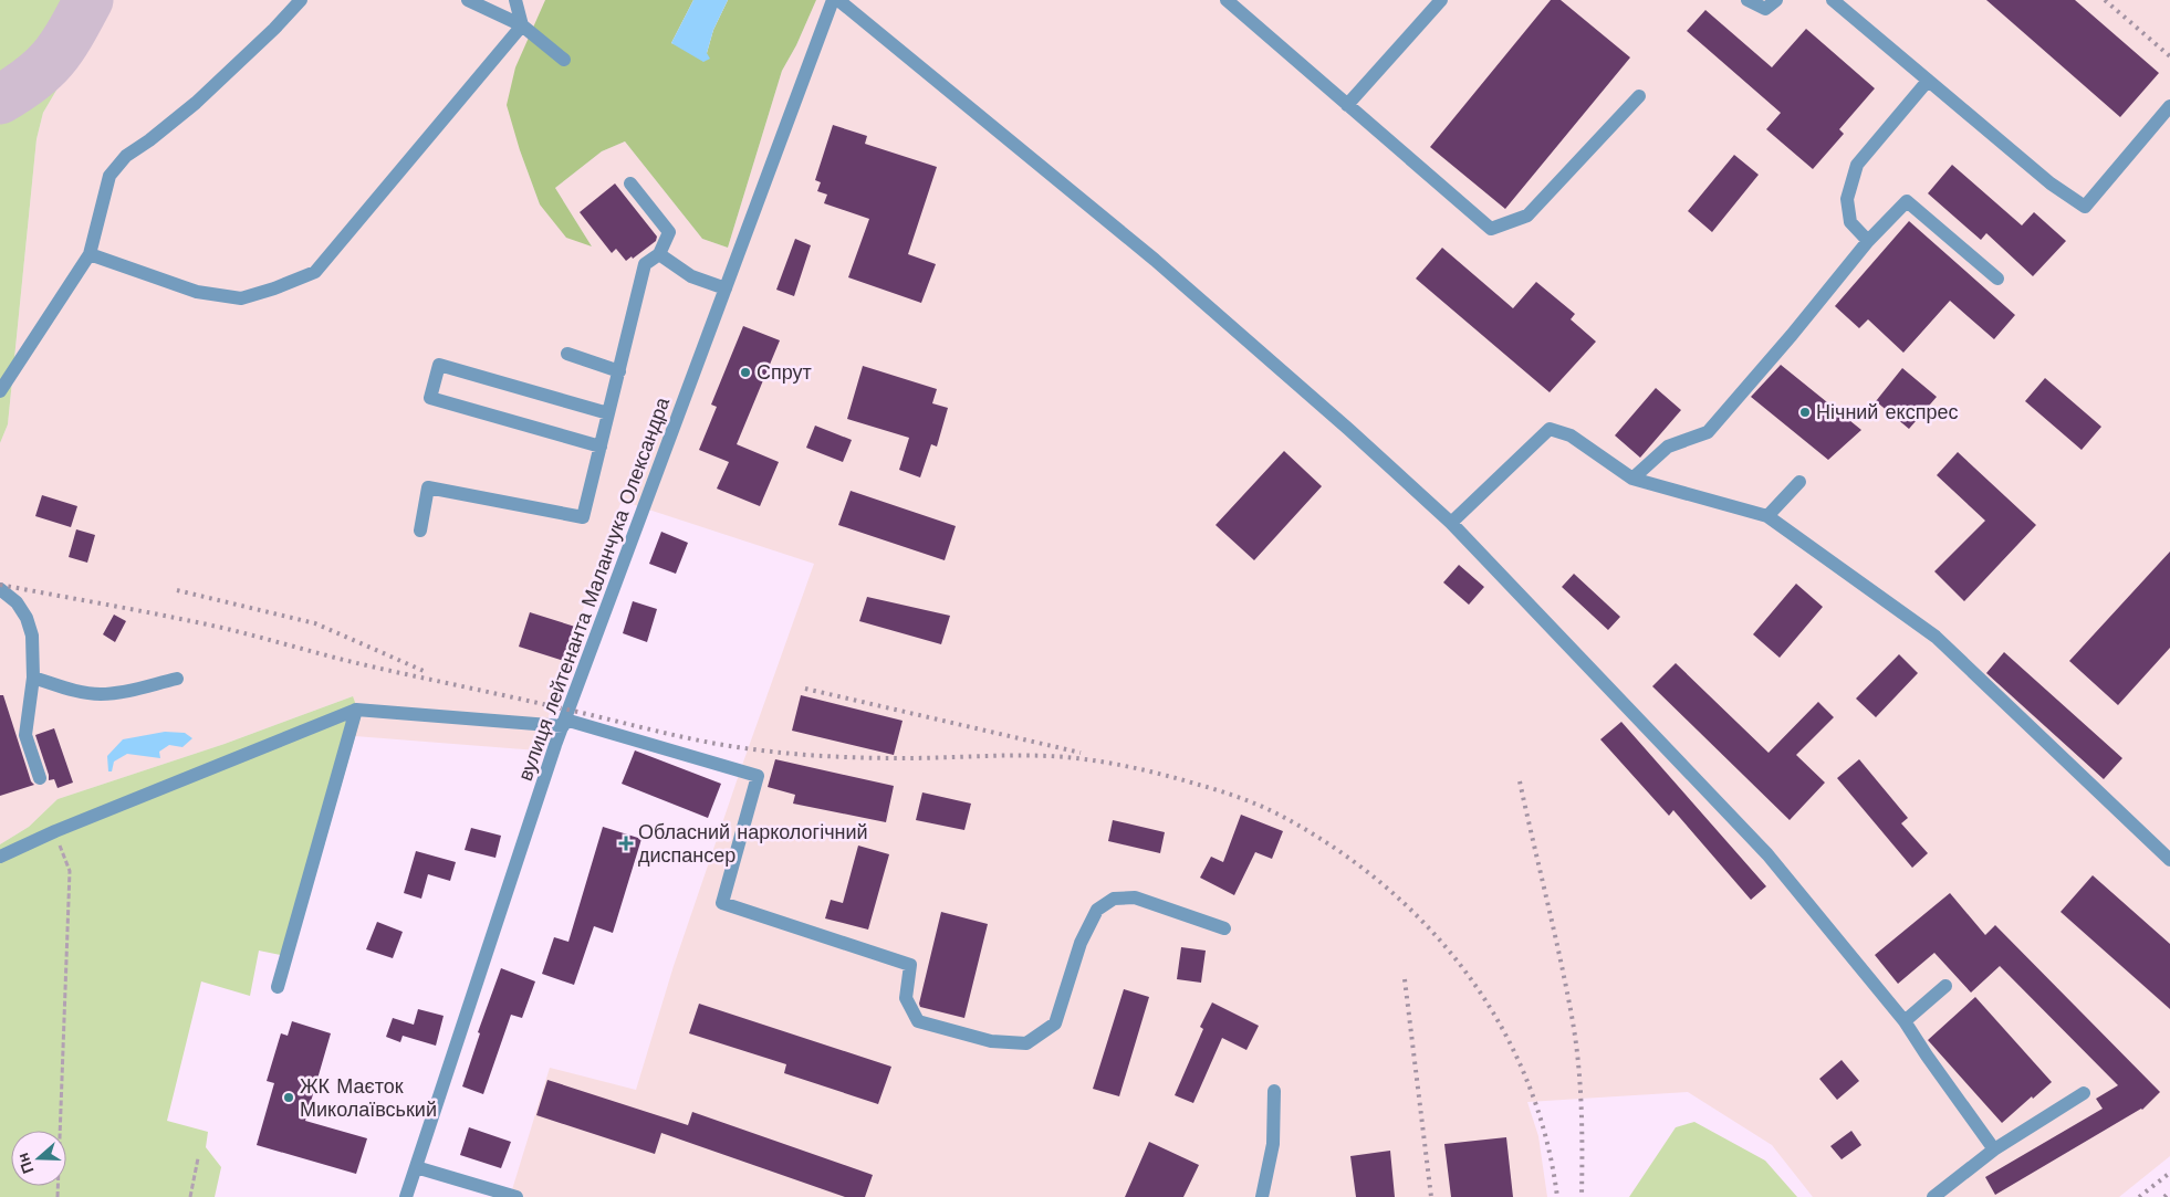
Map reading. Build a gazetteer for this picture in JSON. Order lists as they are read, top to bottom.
{
  "streets": {
    "street": ["вулиця лейтенанта Маланчука Олександра"]
  },
  "places": {
    "other": ["Спрут", "Нічний експрес", "ЖК Маєток Миколаївський"],
    "health": ["Обласний наркологічний диспансер"]
  },
  "north": "left"
}
